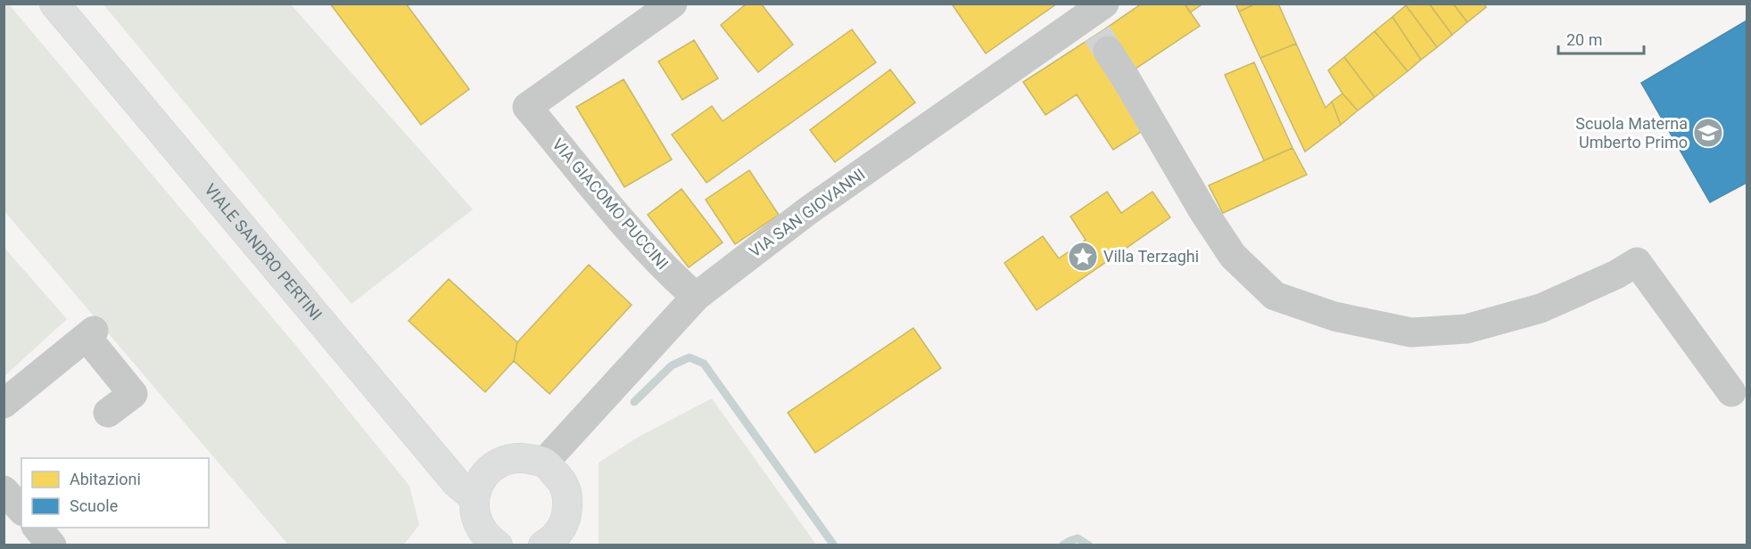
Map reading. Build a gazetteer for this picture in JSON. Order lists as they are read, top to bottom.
{
  "streets": {
    "main road": ["VIALE SANDRO PERTINI"],
    "street": ["VIA GIACOMO PUCCINI", "VIA SAN GIOVANNI"]
  },
  "crossings": [
    ["VIA GIACOMO PUCCINI", "VIA SAN GIOVANNI"]
  ],
  "places": {
    "school or university": ["Scuola Materna Umberto Primo"],
    "place": ["Villa Terzaghi"]
  },
  "legend": ["Abitazioni", "Scuole"],
  "scale_bar": "20 m"
}
